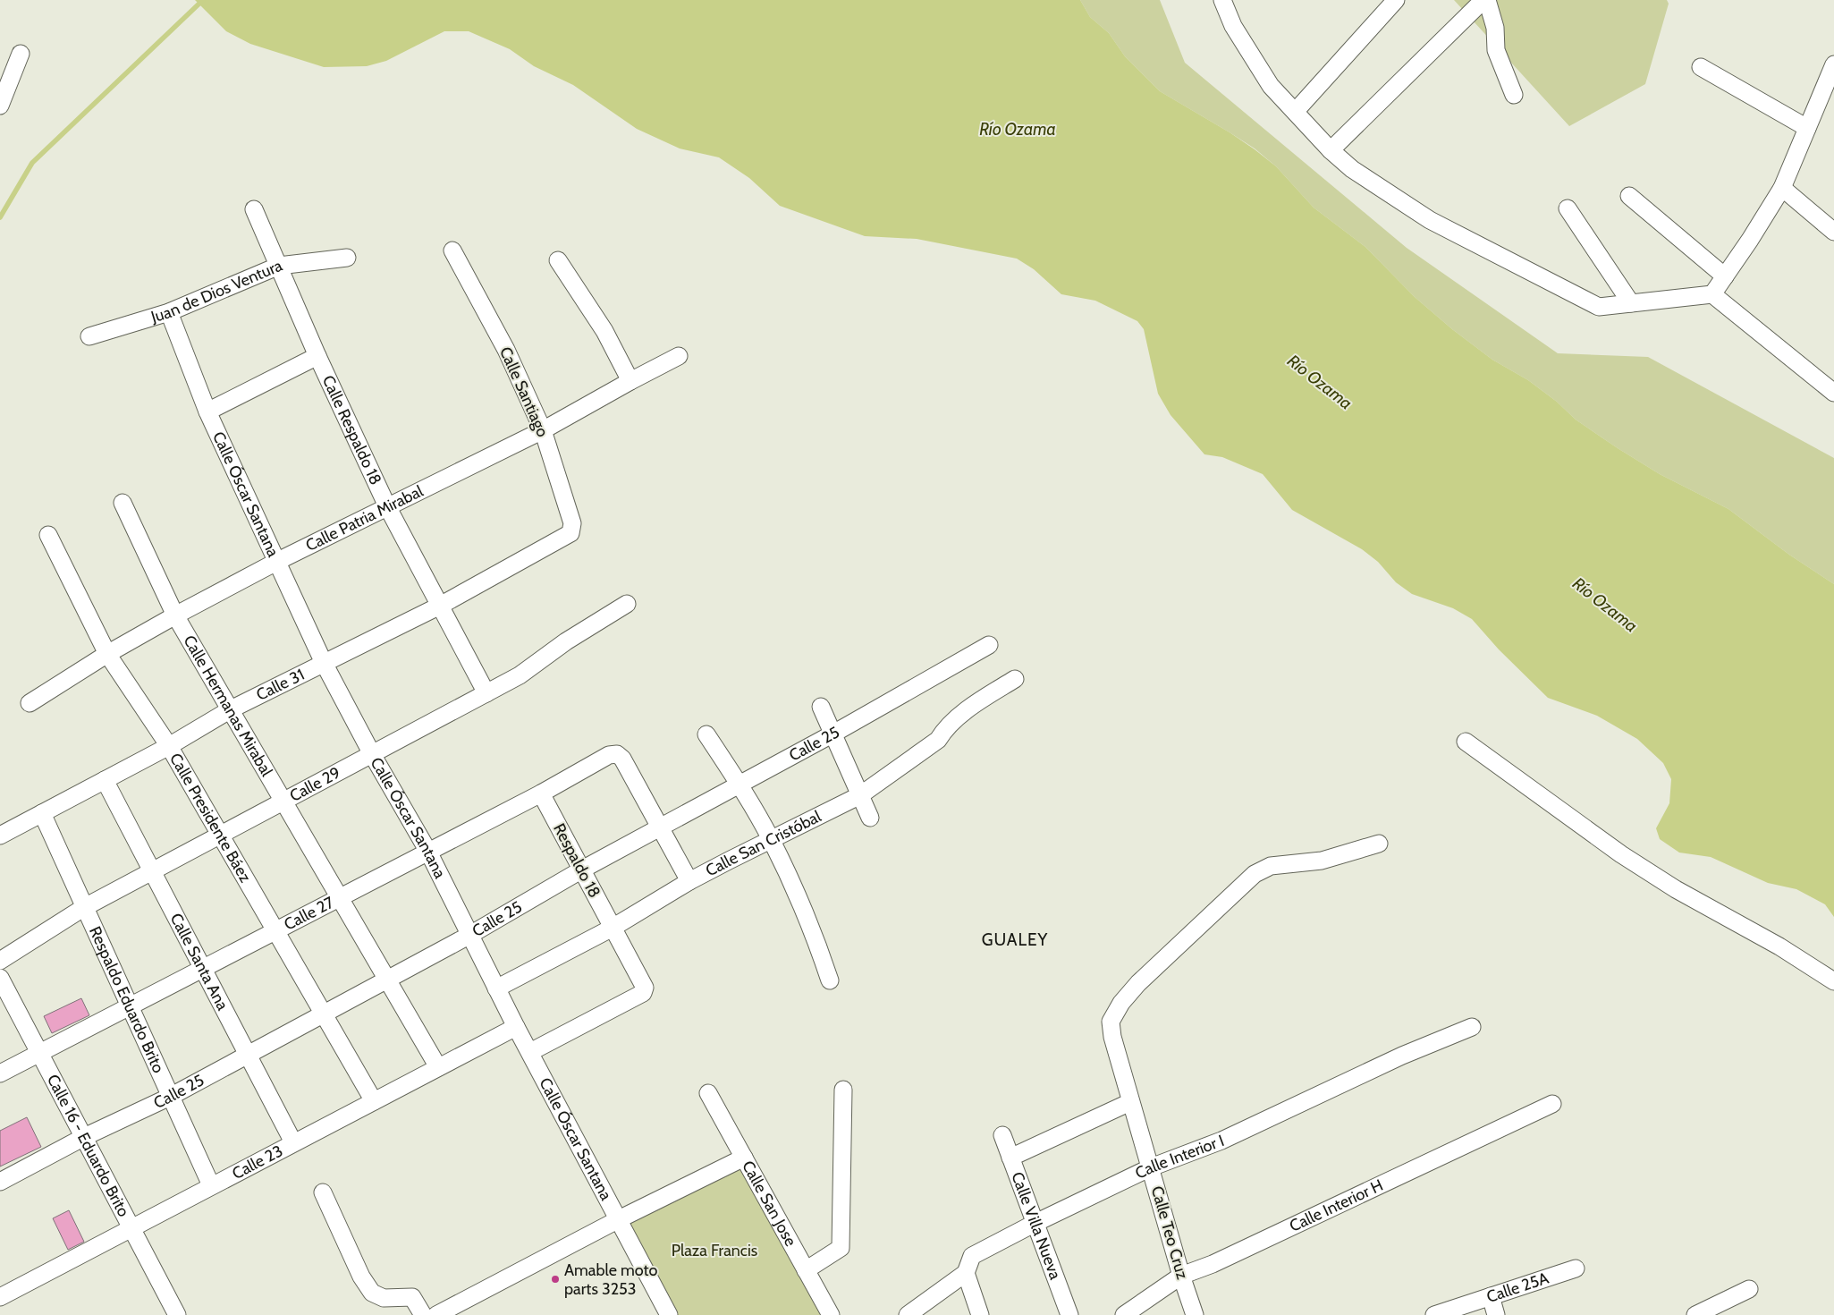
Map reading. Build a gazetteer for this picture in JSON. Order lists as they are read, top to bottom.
{
  "streets": {
    "street": [
      "Juan de Dios Ventura",
      "Calle Santiago",
      "Calle Respaldo 18",
      "Calle Óscar Santana",
      "Calle Patria Mirabal",
      "Calle 31",
      "Calle Hermanas Mirabal",
      "Calle 25",
      "Calle 29",
      "Calle Presidente Báez",
      "Calle San Cristóbal",
      "Respaldo 18",
      "Calle 27",
      "Calle Santa Ana",
      "Respaldo Eduardo Brito",
      "Calle 16 - Eduardo Brito",
      "Calle Interior I",
      "Calle 23",
      "Calle San Jose",
      "Calle Interior H",
      "Calle Villa Nueva",
      "Calle Teo Cruz",
      "Calle 25A"
    ]
  },
  "crossings": [
    ["Juan de Dios Ventura", "Calle Respaldo 18"],
    ["Juan de Dios Ventura", "Calle Óscar Santana"],
    ["Calle Santiago", "Calle Patria Mirabal"],
    ["Calle Santiago", "Calle 31"],
    ["Calle Respaldo 18", "Calle Patria Mirabal"],
    ["Calle Respaldo 18", "Calle 31"],
    ["Calle Respaldo 18", "Calle 29"],
    ["Calle Óscar Santana", "Calle Patria Mirabal"],
    ["Calle Óscar Santana", "Calle 31"],
    ["Calle Óscar Santana", "Calle 25"],
    ["Calle Óscar Santana", "Calle 29"],
    ["Calle Óscar Santana", "Calle San Cristóbal"],
    ["Calle Óscar Santana", "Respaldo 18"],
    ["Calle Óscar Santana", "Calle 27"],
    ["Calle Óscar Santana", "Calle 23"],
    ["Calle Patria Mirabal", "Calle Hermanas Mirabal"],
    ["Calle Patria Mirabal", "Calle Presidente Báez"],
    ["Calle 31", "Calle Hermanas Mirabal"],
    ["Calle 31", "Calle Presidente Báez"],
    ["Calle 31", "Calle Santa Ana"],
    ["Calle 31", "Respaldo Eduardo Brito"],
    ["Calle Hermanas Mirabal", "Calle 25"],
    ["Calle Hermanas Mirabal", "Calle 29"],
    ["Calle Hermanas Mirabal", "Calle 27"],
    ["Calle Hermanas Mirabal", "Calle 23"],
    ["Calle 25", "Calle Presidente Báez"],
    ["Calle 25", "Respaldo 18"],
    ["Calle 25", "Calle 27"],
    ["Calle 25", "Calle Santa Ana"],
    ["Calle 25", "Respaldo Eduardo Brito"],
    ["Calle 25", "Calle 16 - Eduardo Brito"],
    ["Calle 29", "Calle Presidente Báez"],
    ["Calle 29", "Calle Santa Ana"],
    ["Calle 29", "Respaldo Eduardo Brito"],
    ["Calle Presidente Báez", "Calle 27"],
    ["Calle Presidente Báez", "Calle 23"],
    ["Calle San Cristóbal", "Respaldo 18"],
    ["Respaldo 18", "Calle 27"],
    ["Calle 27", "Calle Santa Ana"],
    ["Calle 27", "Respaldo Eduardo Brito"],
    ["Calle 27", "Calle 16 - Eduardo Brito"],
    ["Calle Santa Ana", "Calle 23"],
    ["Respaldo Eduardo Brito", "Calle 23"],
    ["Calle 16 - Eduardo Brito", "Calle 23"],
    ["Calle Interior I", "Calle Villa Nueva"],
    ["Calle Interior I", "Calle Teo Cruz"],
    ["Calle Interior H", "Calle Teo Cruz"]
  ],
  "districts": ["GUALEY"],
  "water": ["Río Ozama"],
  "parks": ["Plaza Francis"],
  "places": ["Amable moto parts 3253"]
}
